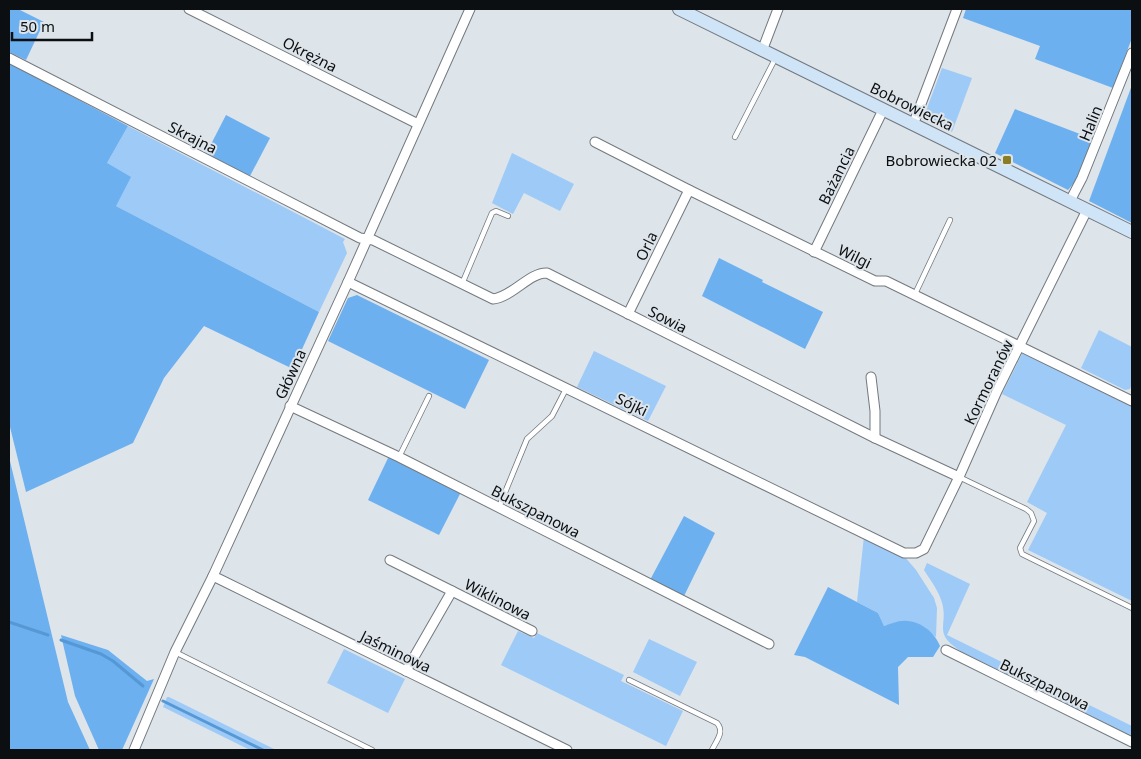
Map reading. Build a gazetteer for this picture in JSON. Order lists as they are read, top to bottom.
{
  "streets": {
    "street": [
      "Okrężna",
      "Bobrowiecka",
      "Halin",
      "Skrajna",
      "Bażancia",
      "Orla",
      "Wilgi",
      "Sowia",
      "Główna",
      "Kormoranów",
      "Sójki",
      "Bukszpanowa",
      "Wiklinowa",
      "Jaśminowa"
    ]
  },
  "crossings": [
    ["Okrężna", "Główna"],
    ["Bobrowiecka", "Halin"],
    ["Bobrowiecka", "Bażancia"],
    ["Bobrowiecka", "Kormoranów"],
    ["Skrajna", "Sowia"],
    ["Skrajna", "Główna"],
    ["Bażancia", "Wilgi"],
    ["Orla", "Wilgi"],
    ["Orla", "Sowia"],
    ["Wilgi", "Kormoranów"],
    ["Sowia", "Główna"],
    ["Sowia", "Kormoranów"],
    ["Główna", "Sójki"],
    ["Główna", "Bukszpanowa"],
    ["Główna", "Jaśminowa"],
    ["Kormoranów", "Sójki"],
    ["Wiklinowa", "Jaśminowa"]
  ],
  "places": {
    "transit": ["Bobrowiecka 02"]
  },
  "scale_bar": "50 m"
}
